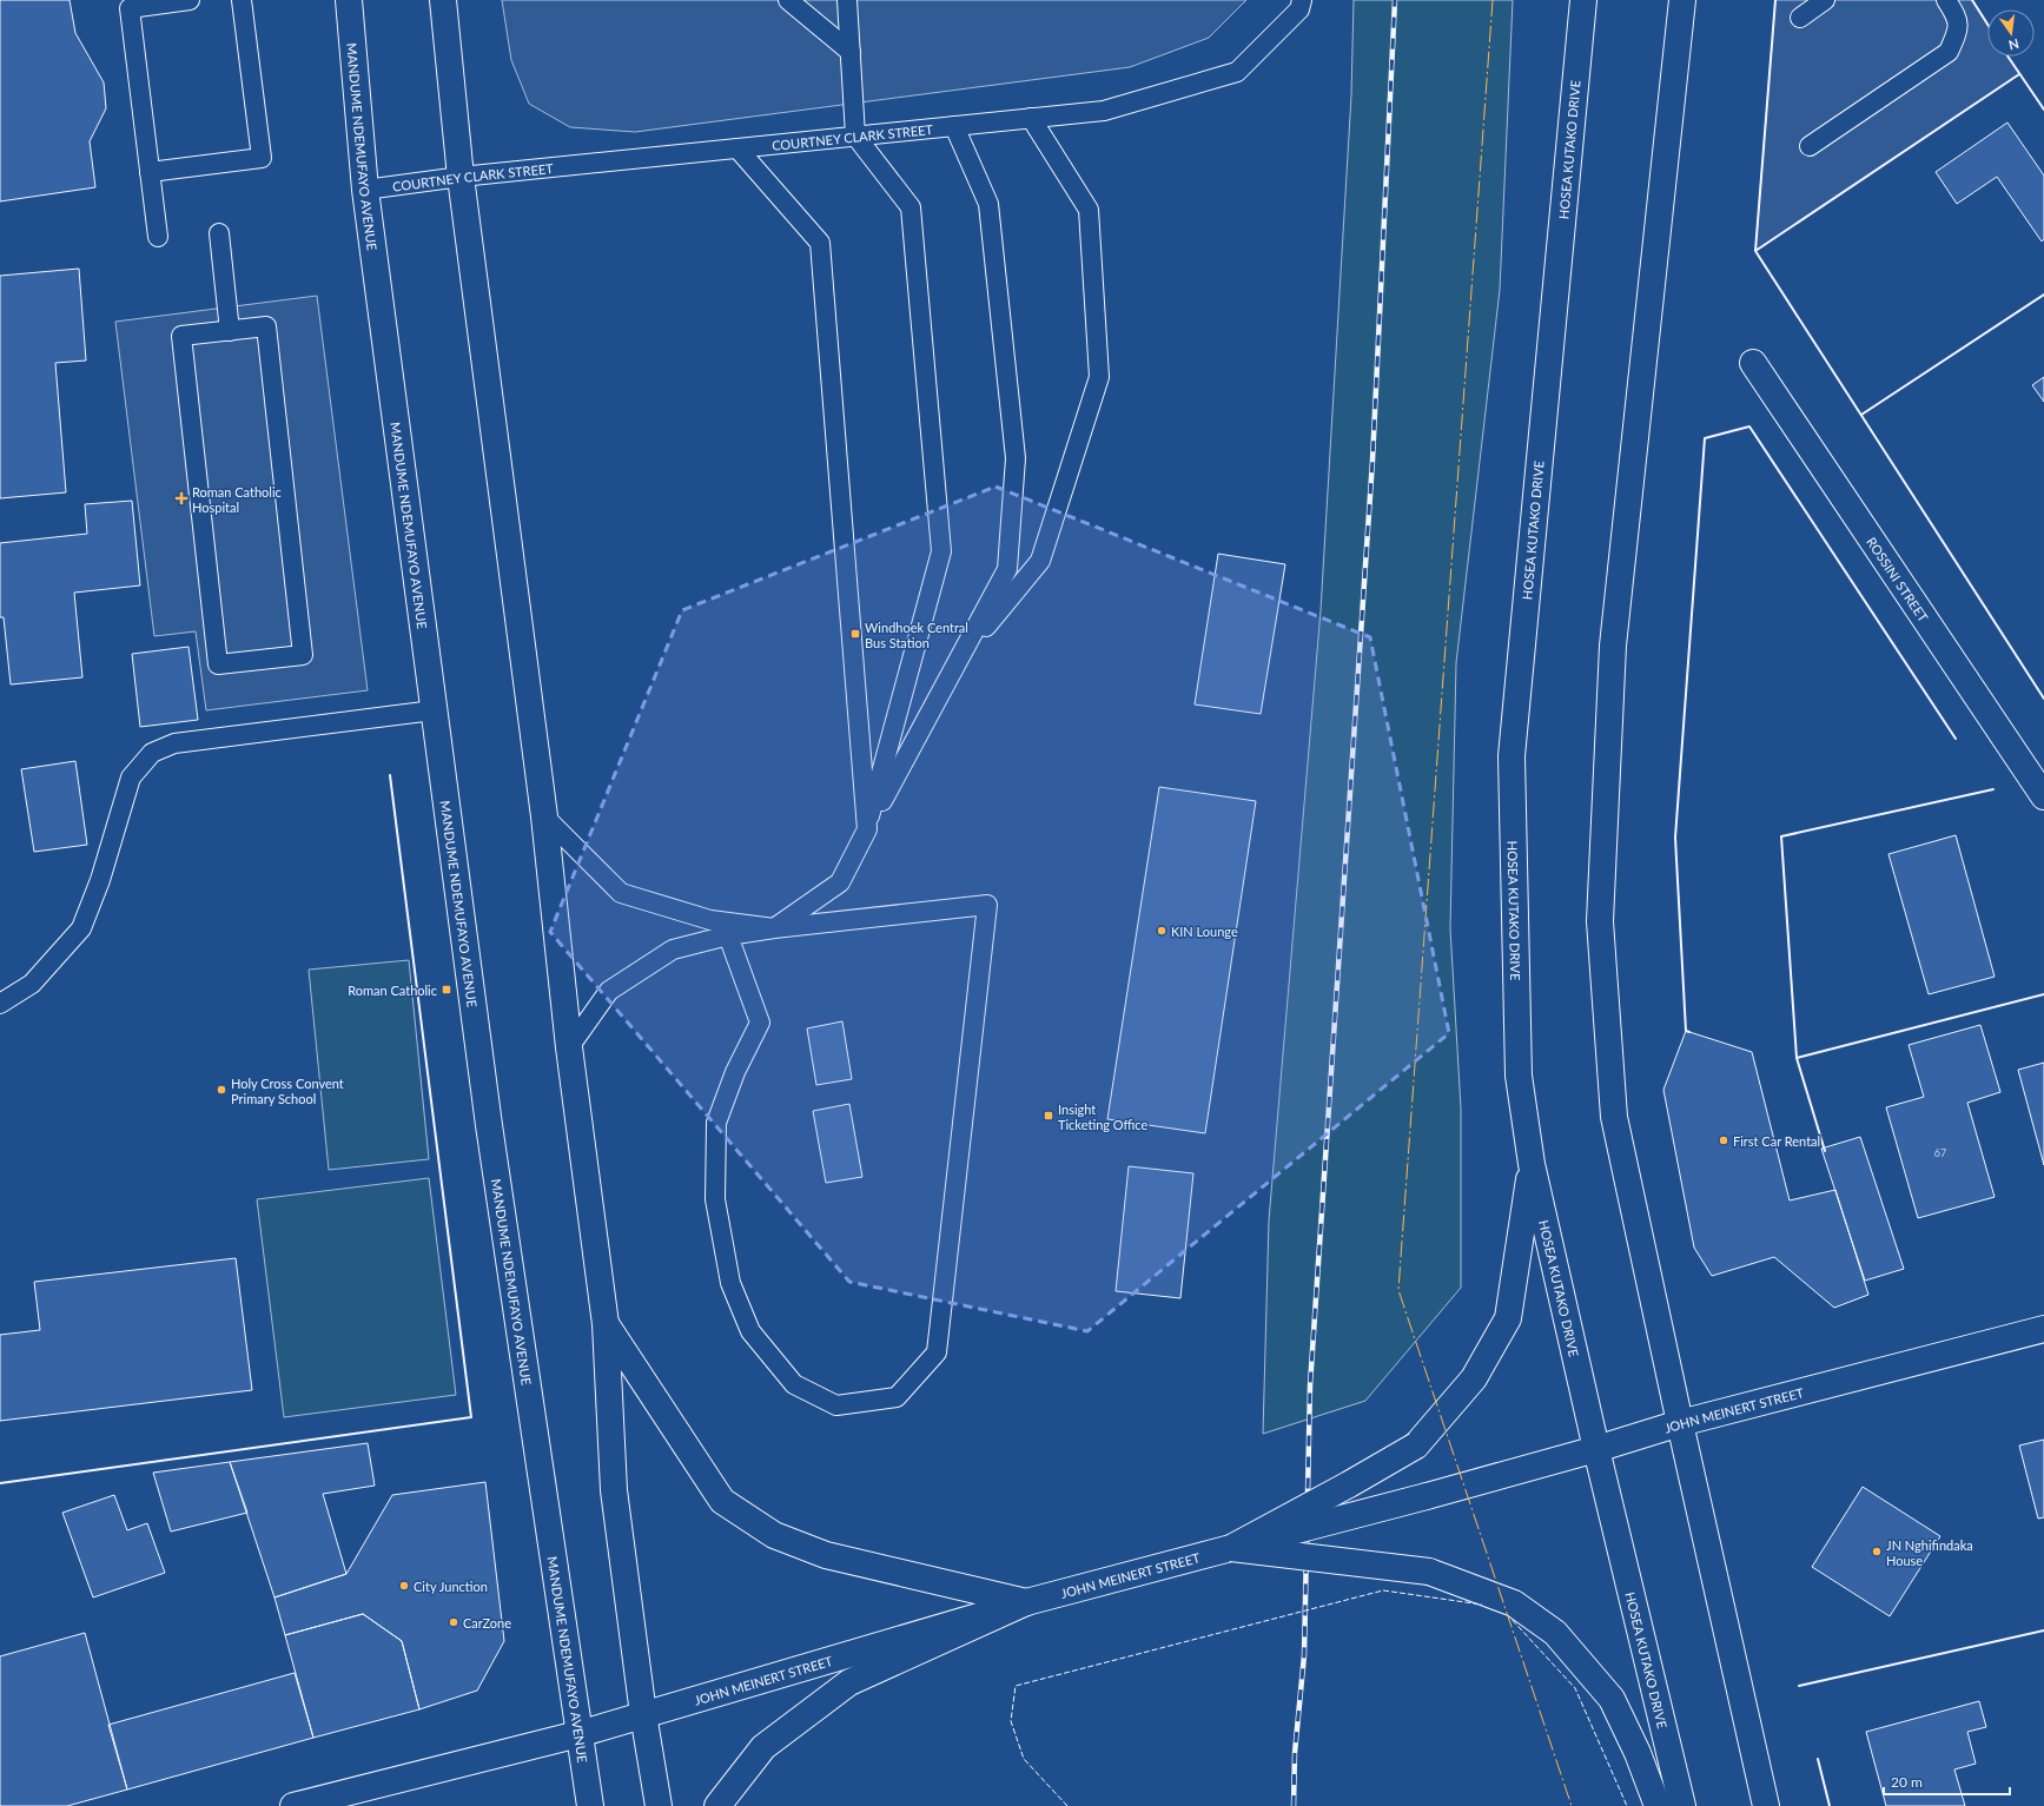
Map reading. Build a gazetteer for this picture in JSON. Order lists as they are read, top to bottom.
{
  "streets": {
    "main road": [
      "MANDUME NDEMUFAYO AVENUE",
      "HOSEA KUTAKO DRIVE",
      "ROSSINI STREET",
      "JOHN MEINERT STREET"
    ],
    "lane": ["COURTNEY CLARK STREET"]
  },
  "crossings": [
    ["COURTNEY CLARK STREET", "MANDUME NDEMUFAYO AVENUE"],
    ["MANDUME NDEMUFAYO AVENUE", "JOHN MEINERT STREET"],
    ["HOSEA KUTAKO DRIVE", "JOHN MEINERT STREET"]
  ],
  "places": {
    "health": ["Roman Catholic Hospital"],
    "transit": ["Windhoek Central Bus Station", "Roman Catholic", "Insight Ticketing Office"],
    "other": [
      "KIN Lounge",
      "Holy Cross Convent Primary School",
      "First Car Rental",
      "JN Nghifindaka House",
      "City Junction",
      "CarZone"
    ]
  },
  "house_numbers": ["67"],
  "scale_bar": "20 m",
  "north": "bottom"
}
